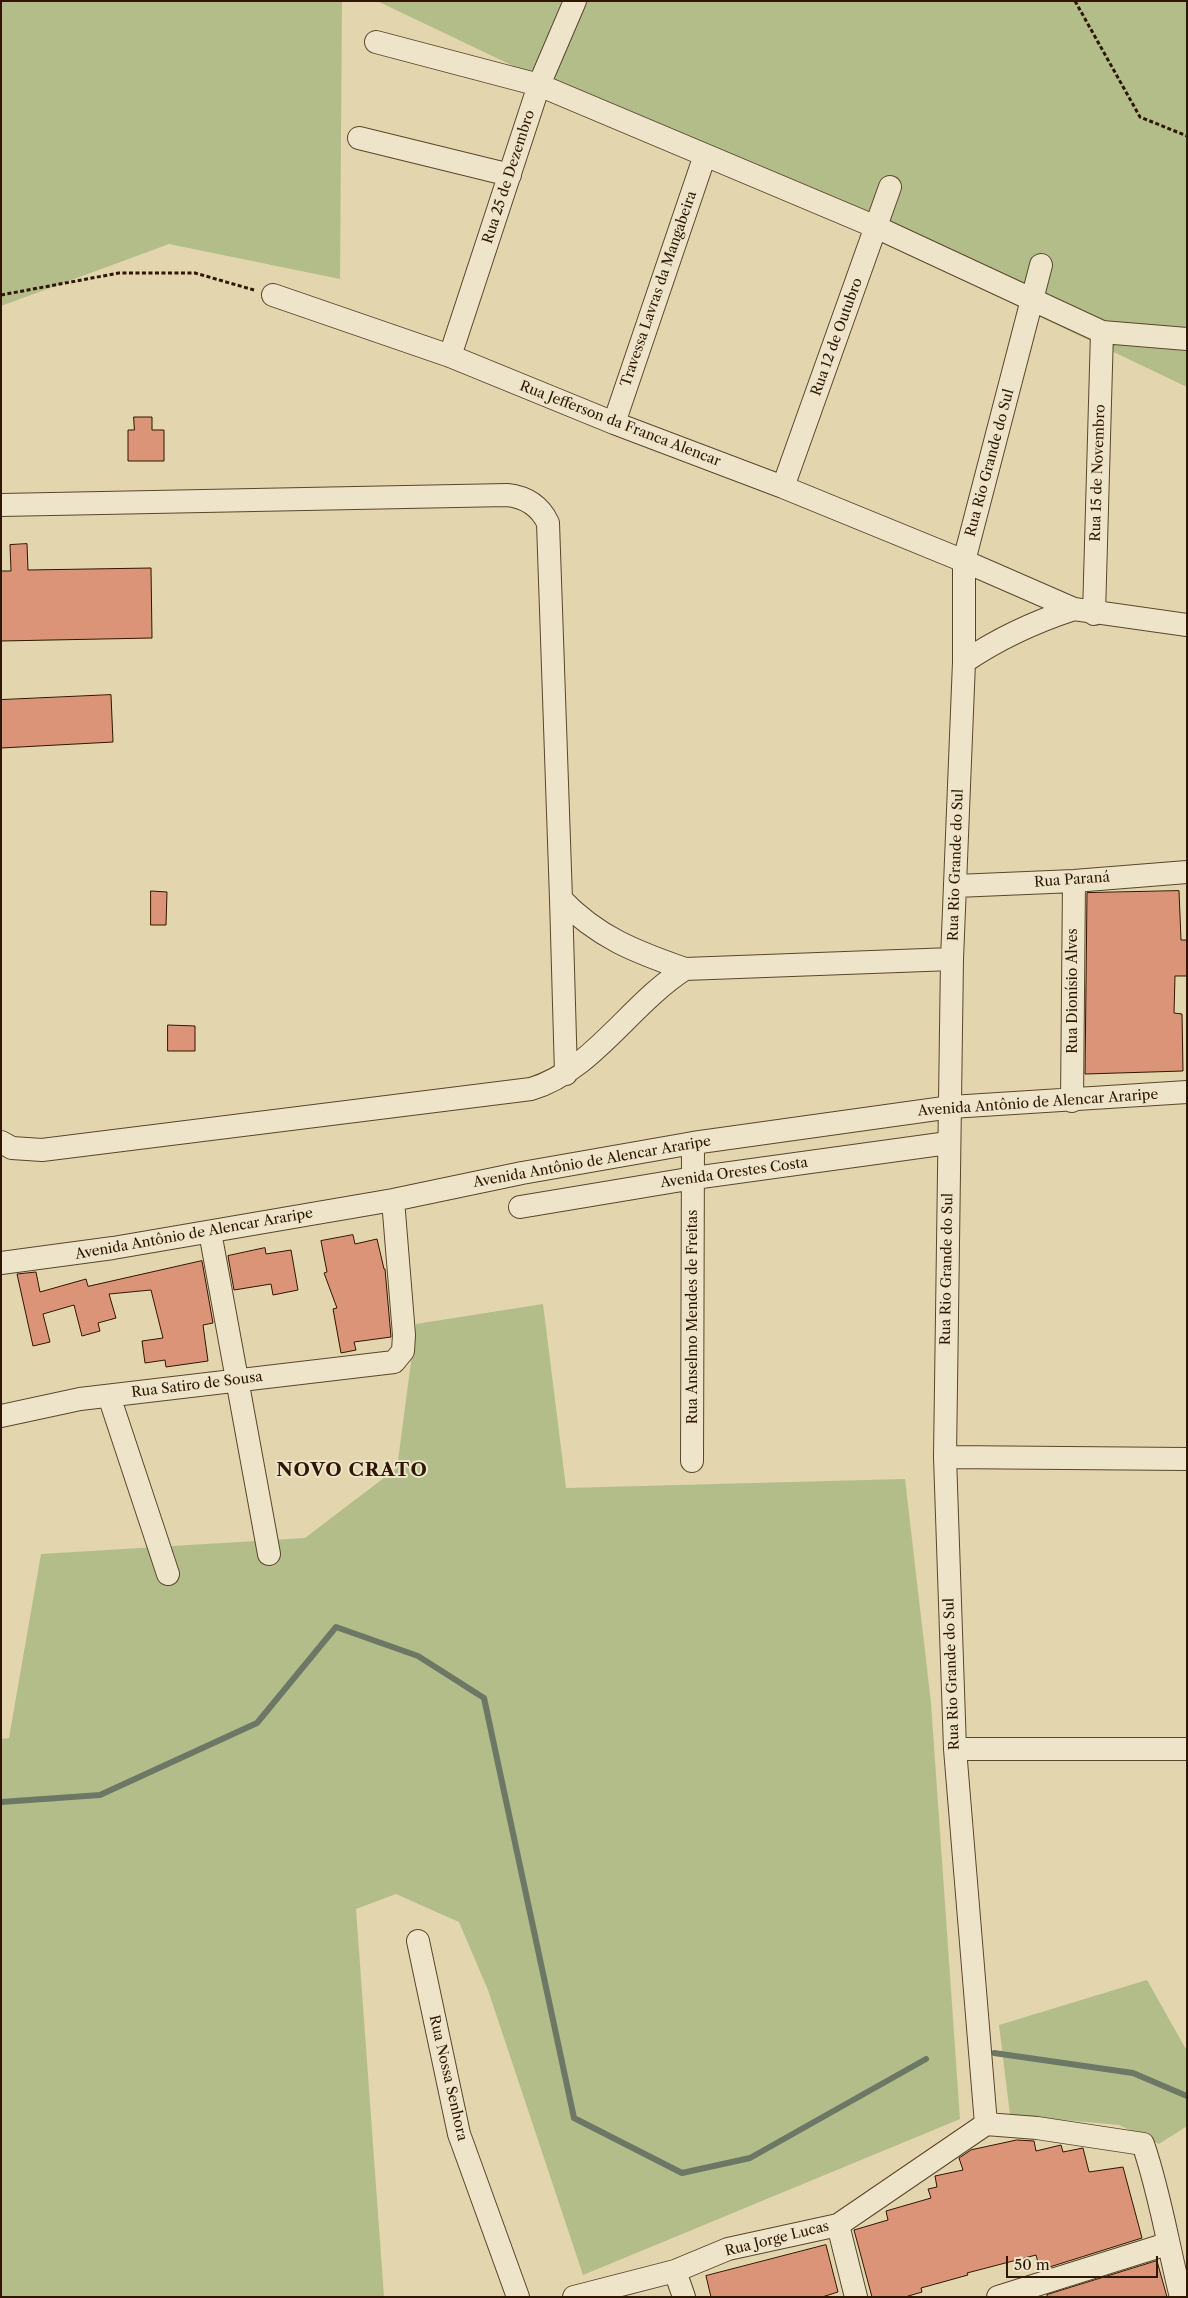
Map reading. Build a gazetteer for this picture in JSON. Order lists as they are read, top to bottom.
{
  "streets": {
    "street": [
      "Rua 25 de Dezembro",
      "Travessa Lavras da Mangabeira",
      "Rua 12 de Outubro",
      "Rua Jefferson da Franca Alencar",
      "Rua Rio Grande do Sul",
      "Rua 15 de Novembro",
      "Rua Paraná",
      "Rua Dionísio Alves",
      "Avenida Antônio de Alencar Araripe",
      "Avenida Orestes Costa",
      "Rua Anselmo Mendes de Freitas",
      "Rua Satiro de Sousa",
      "Rua Nossa Senhora",
      "Rua Jorge Lucas"
    ]
  },
  "crossings": [
    ["Rua 25 de Dezembro", "Rua Jefferson da Franca Alencar"],
    ["Travessa Lavras da Mangabeira", "Rua Jefferson da Franca Alencar"],
    ["Rua 12 de Outubro", "Rua Jefferson da Franca Alencar"],
    ["Rua Jefferson da Franca Alencar", "Rua Rio Grande do Sul"],
    ["Rua Jefferson da Franca Alencar", "Rua 15 de Novembro"],
    ["Rua Rio Grande do Sul", "Rua Paraná"],
    ["Rua Rio Grande do Sul", "Avenida Antônio de Alencar Araripe"],
    ["Rua Rio Grande do Sul", "Avenida Orestes Costa"],
    ["Rua Rio Grande do Sul", "Rua Jorge Lucas"],
    ["Rua Paraná", "Rua Dionísio Alves"],
    ["Rua Dionísio Alves", "Avenida Antônio de Alencar Araripe"],
    ["Avenida Antônio de Alencar Araripe", "Rua Anselmo Mendes de Freitas"],
    ["Avenida Antônio de Alencar Araripe", "Rua Satiro de Sousa"],
    ["Avenida Orestes Costa", "Rua Anselmo Mendes de Freitas"]
  ],
  "districts": ["NOVO CRATO"],
  "scale_bar": "50 m"
}
